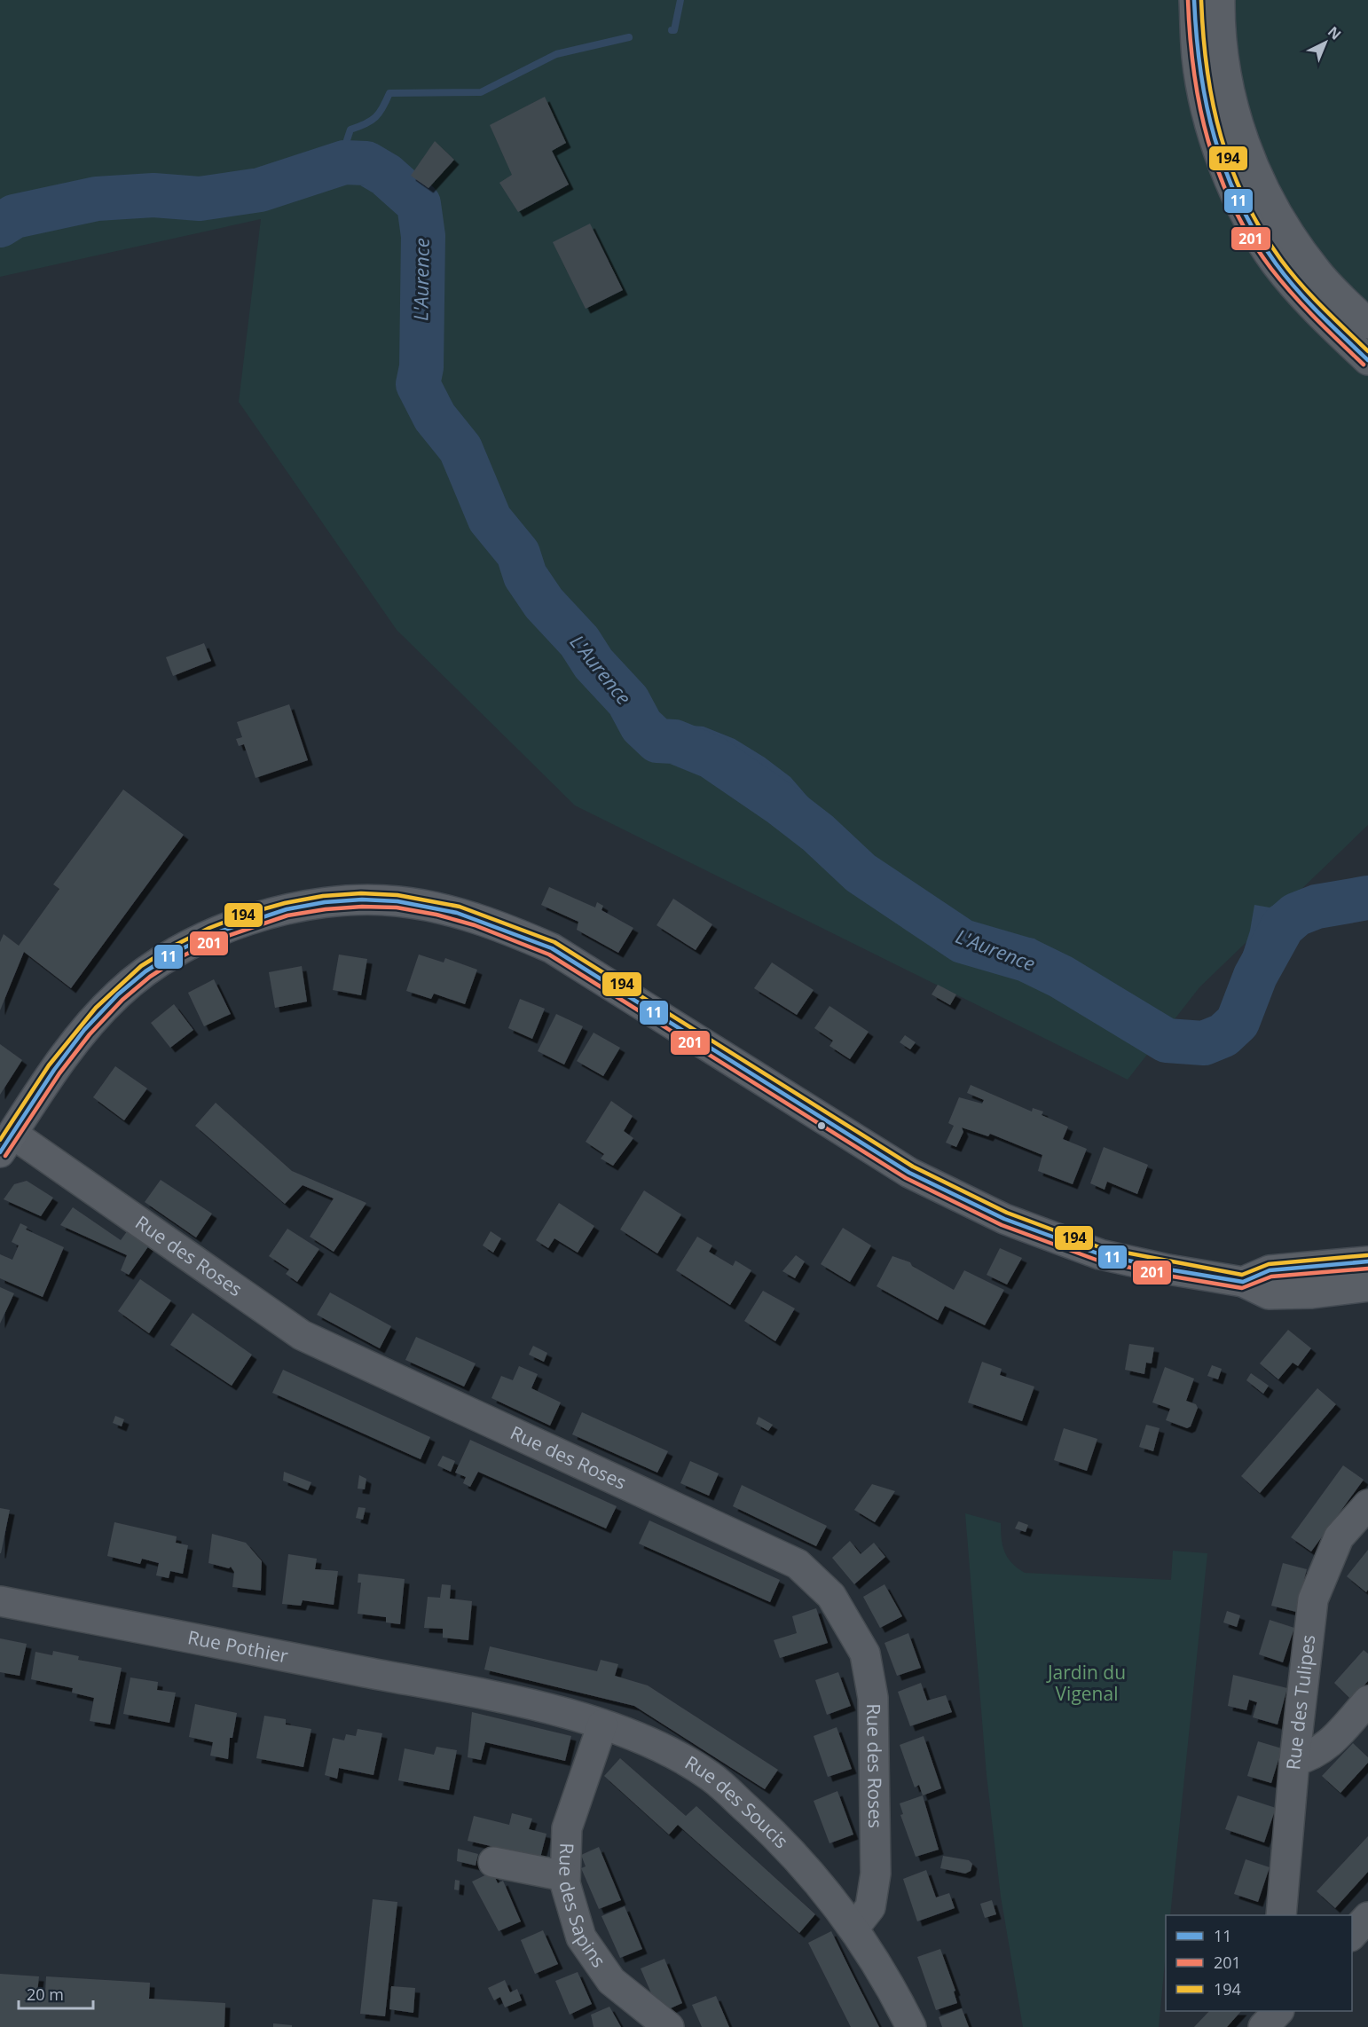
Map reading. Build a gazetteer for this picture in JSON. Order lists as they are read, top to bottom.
{
  "streets": {
    "street": [
      "Rue des Roses",
      "Rue Pothier",
      "Rue des Tulipes",
      "Rue des Soucis",
      "Rue des Sapins"
    ]
  },
  "crossings": [
    ["Rue des Roses", "Rue des Soucis"],
    ["Rue Pothier", "Rue des Soucis"],
    ["Rue des Soucis", "Rue des Sapins"]
  ],
  "water": ["L'Aurence"],
  "parks": ["Jardin du Vigenal"],
  "lines": ["transit line 11", "transit line 201", "transit line 194"],
  "legend": ["11", "201", "194"],
  "scale_bar": "20 m",
  "north": "top right"
}
